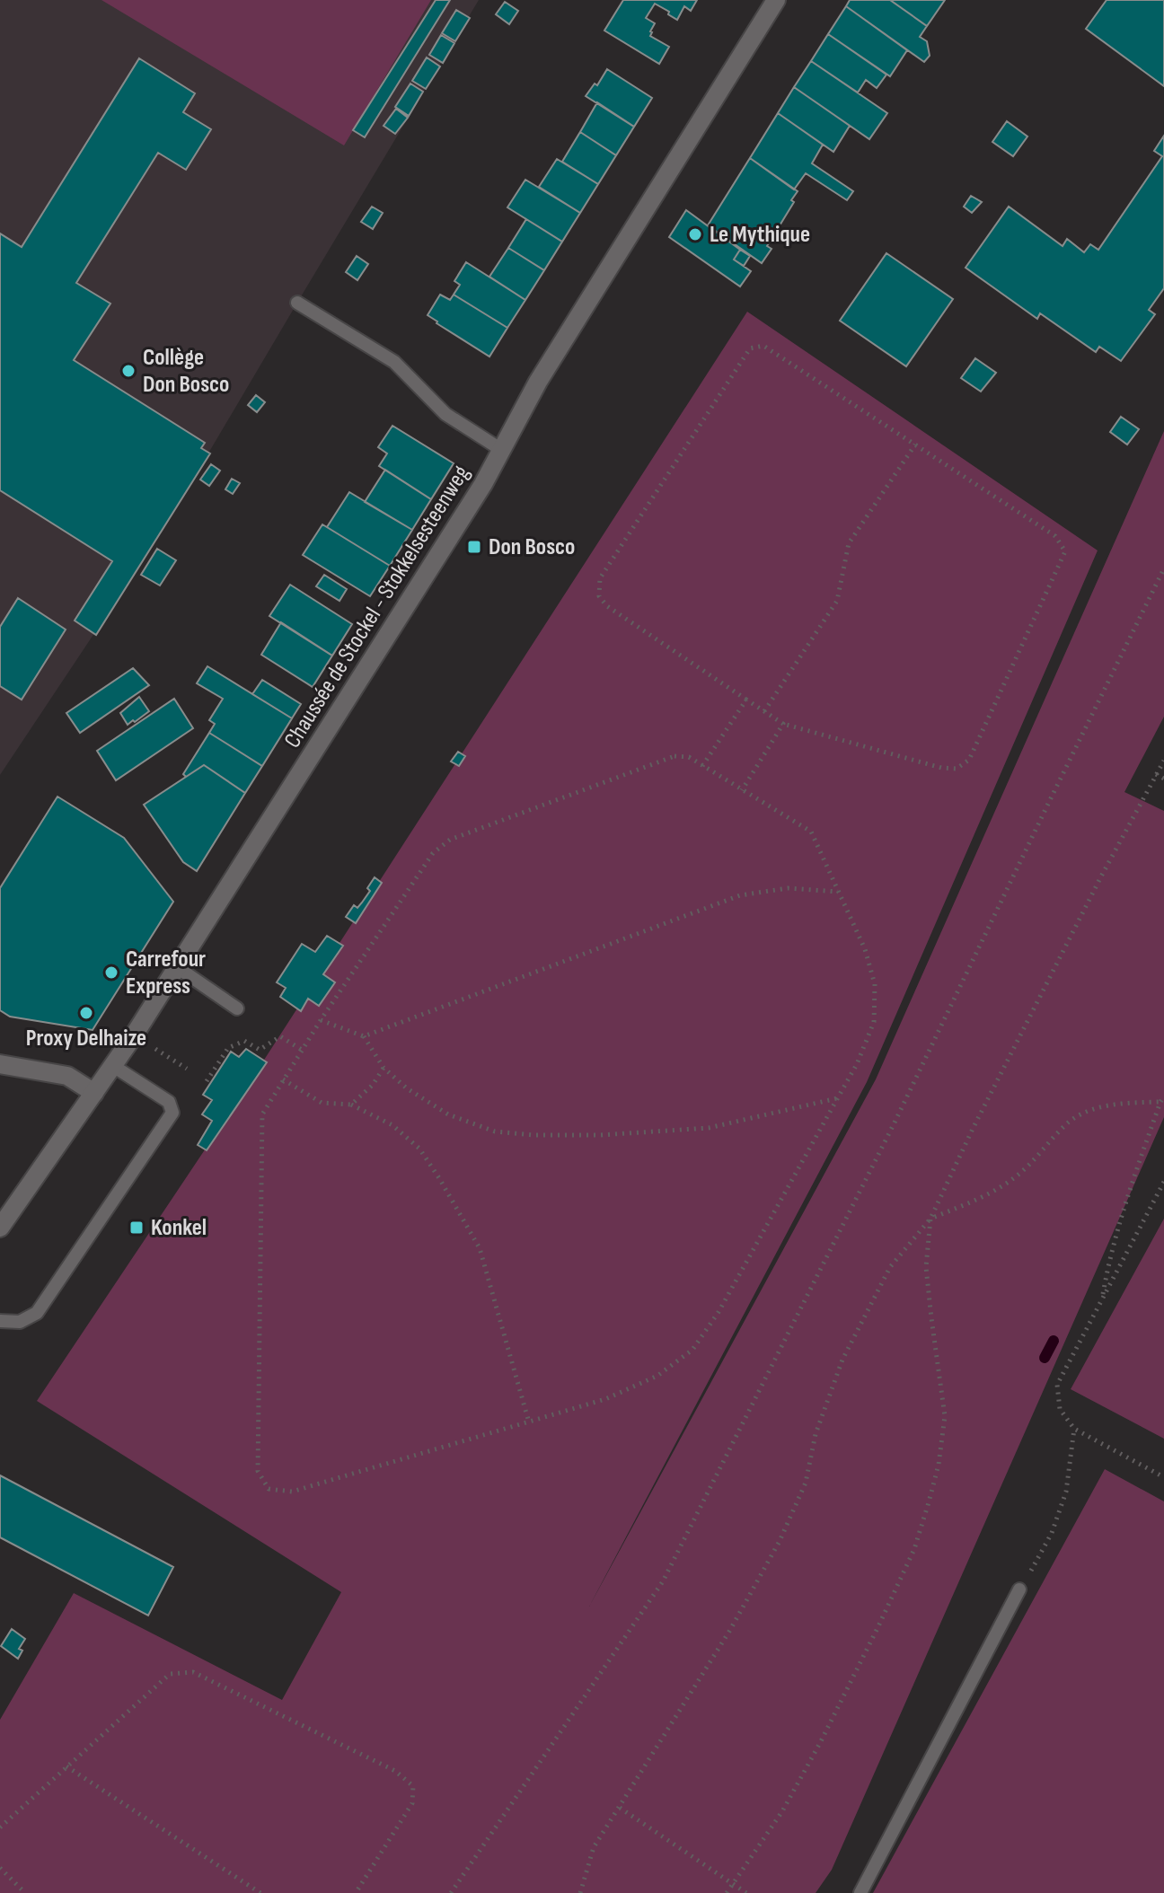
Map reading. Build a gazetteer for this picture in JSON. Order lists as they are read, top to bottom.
{
  "streets": {
    "street": ["Chaussée de Stockel - Stokkelsesteenweg"]
  },
  "places": {
    "other": [
      "Le Mythique",
      "Collège Don Bosco",
      "Carrefour Express",
      "Proxy Delhaize"
    ],
    "transit": ["Don Bosco", "Konkel"]
  }
}
